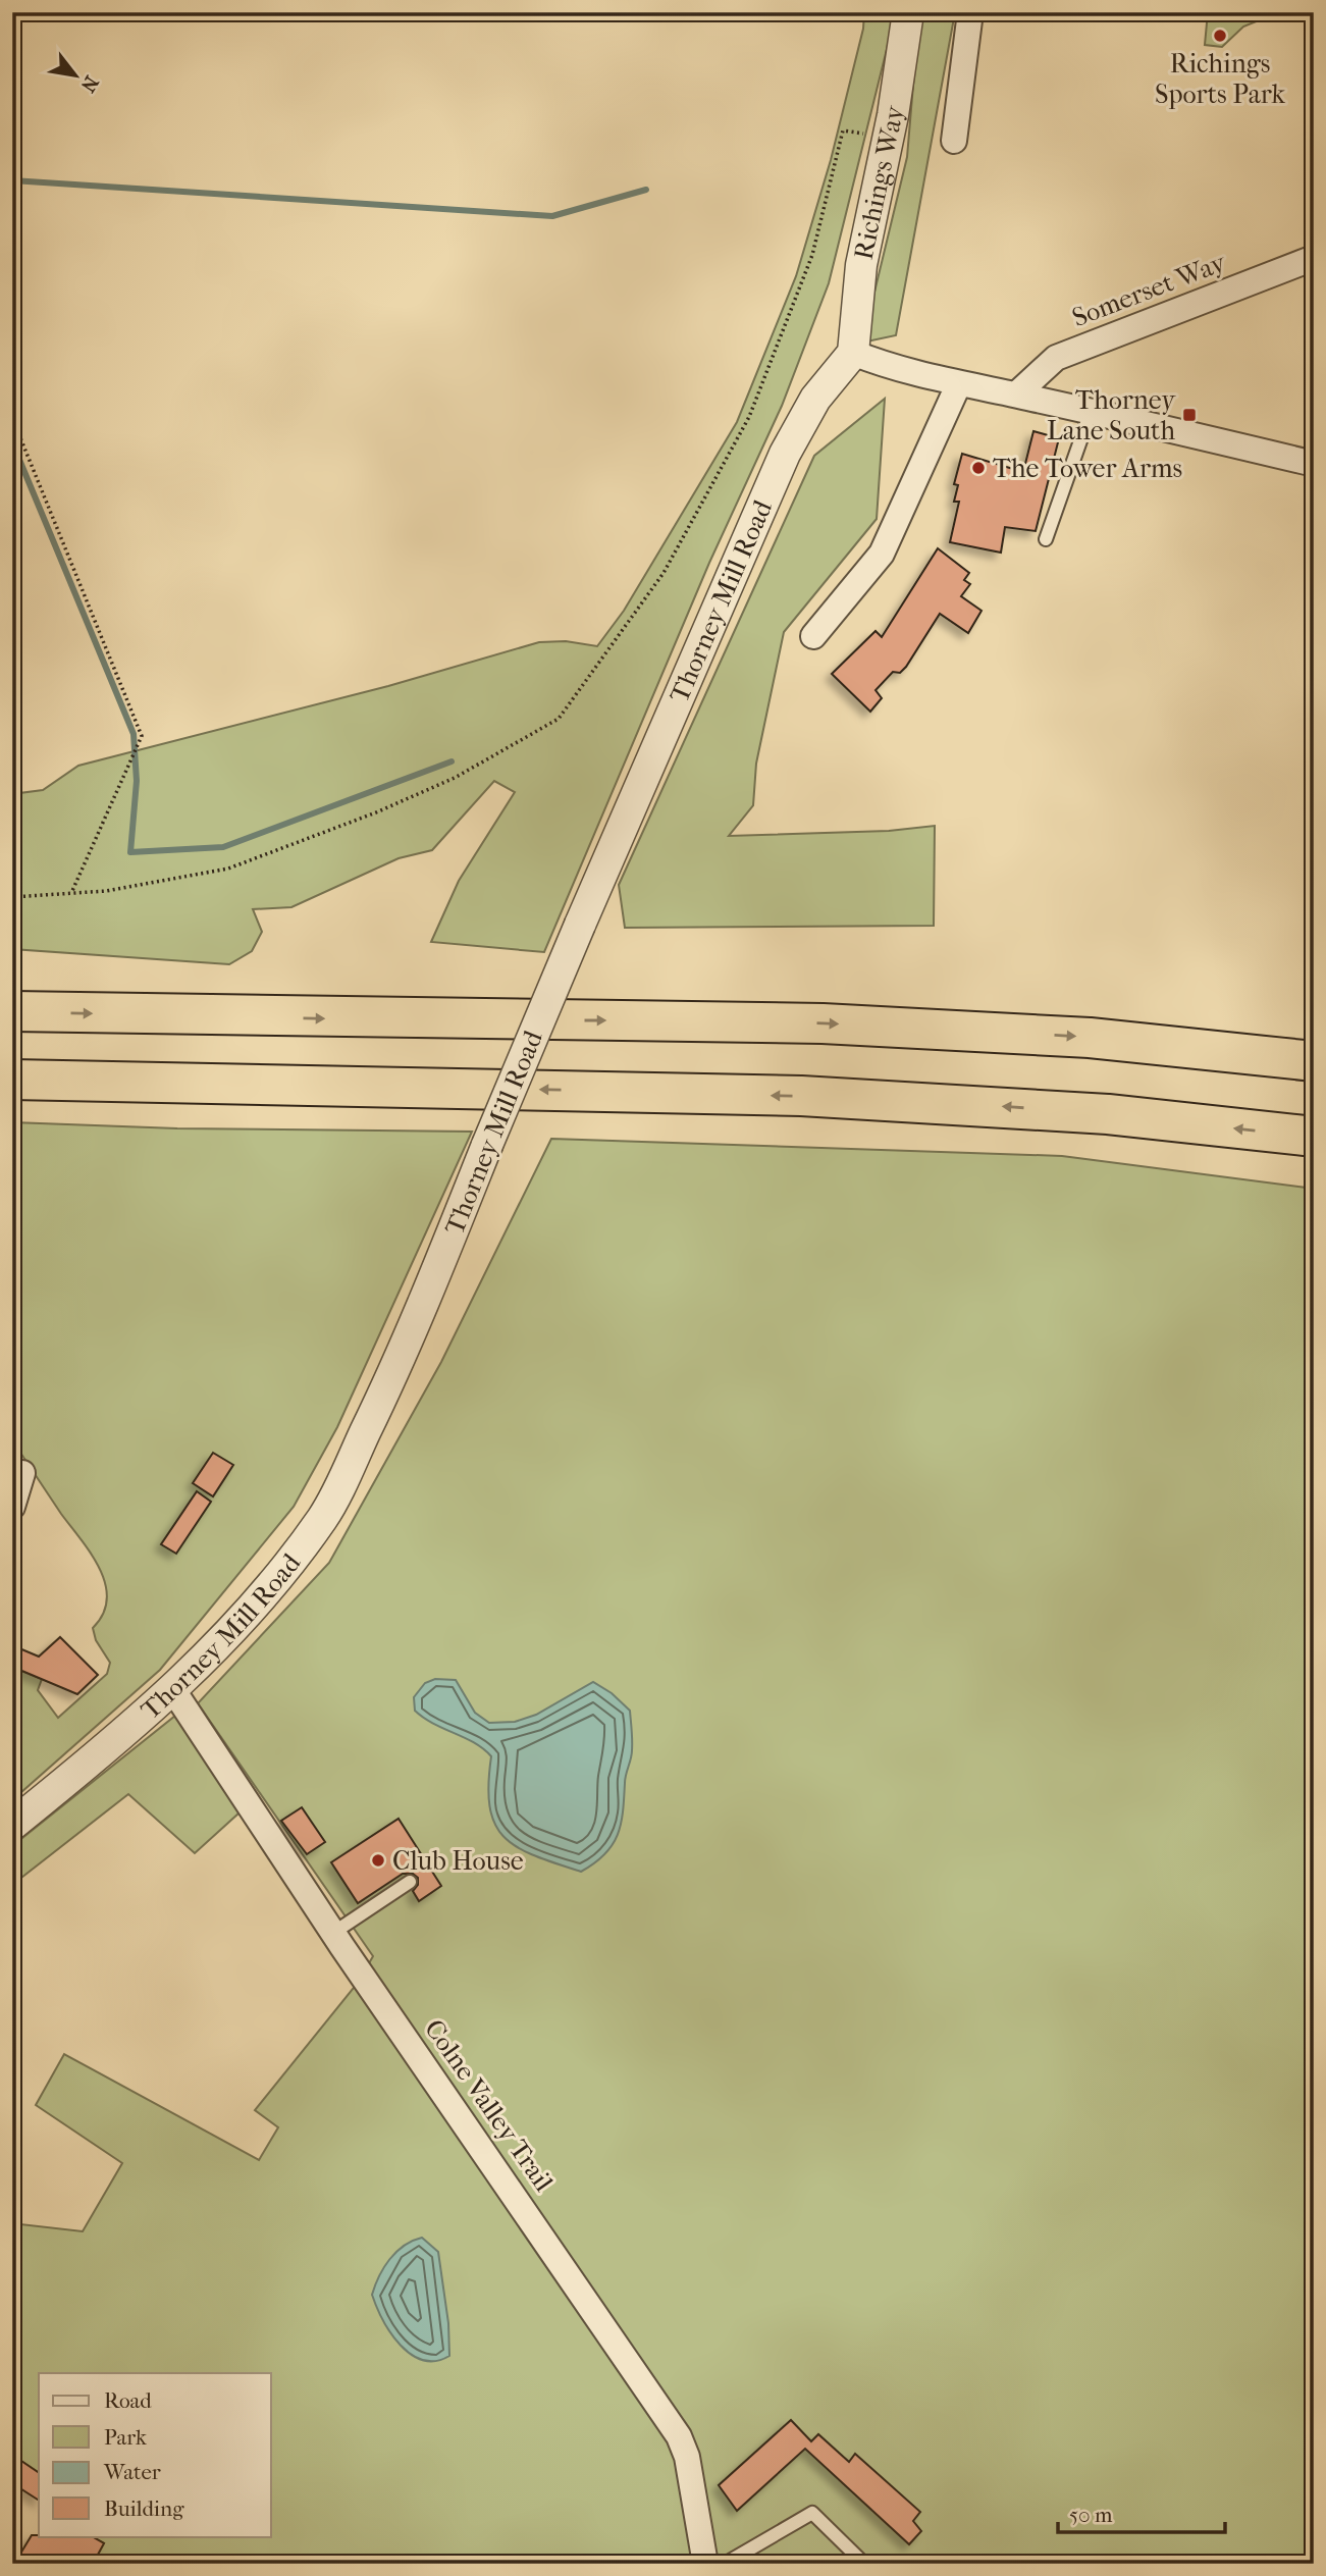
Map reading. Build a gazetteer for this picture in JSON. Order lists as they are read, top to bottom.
{
  "streets": {
    "street": [
      "Richings Way",
      "Somerset Way",
      "Thorney Mill Road",
      "Colne Valley Trail"
    ]
  },
  "crossings": [
    ["Richings Way", "Thorney Mill Road"],
    ["Thorney Mill Road", "Colne Valley Trail"]
  ],
  "places": {
    "other": ["Richings Sports Park", "The Tower Arms", "Club House"],
    "transit": ["Thorney Lane South"]
  },
  "legend": [
    "Road",
    "Park",
    "Water",
    "Building"
  ],
  "scale_bar": "50 m",
  "north": "bottom right"
}
